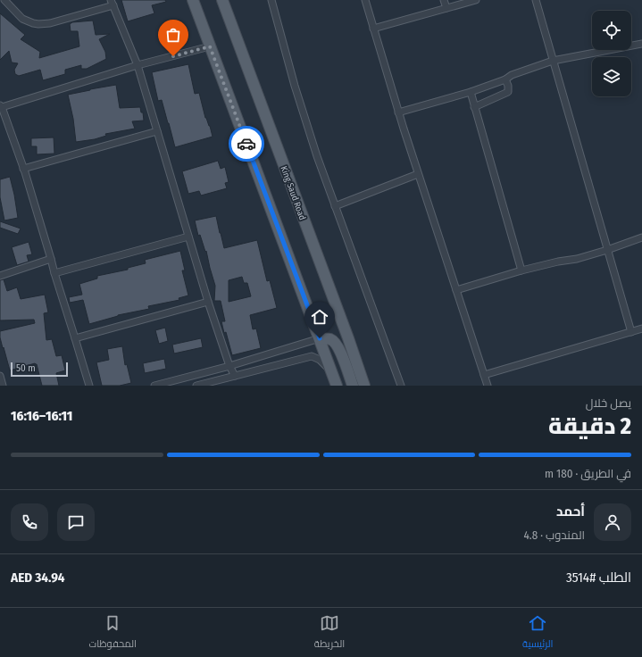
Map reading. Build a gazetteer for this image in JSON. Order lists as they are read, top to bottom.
{
  "streets": {
    "main road": ["King Saud Road"]
  },
  "scale_bar": "50 m",
  "page": {
    "scale": "50 m",
    "heading": ["2 دقيقة", "يصل خلال", "16:11–16:16"],
    "panel": [
      "أحمد",
      "المندوب · 4.8",
      "الطلب #3514",
      "AED 34.94"
    ],
    "bar": "في الطريق · 180 m",
    "tabs": ["الرئيسية", "الخريطة", "المحفوظات"]
  }
}
